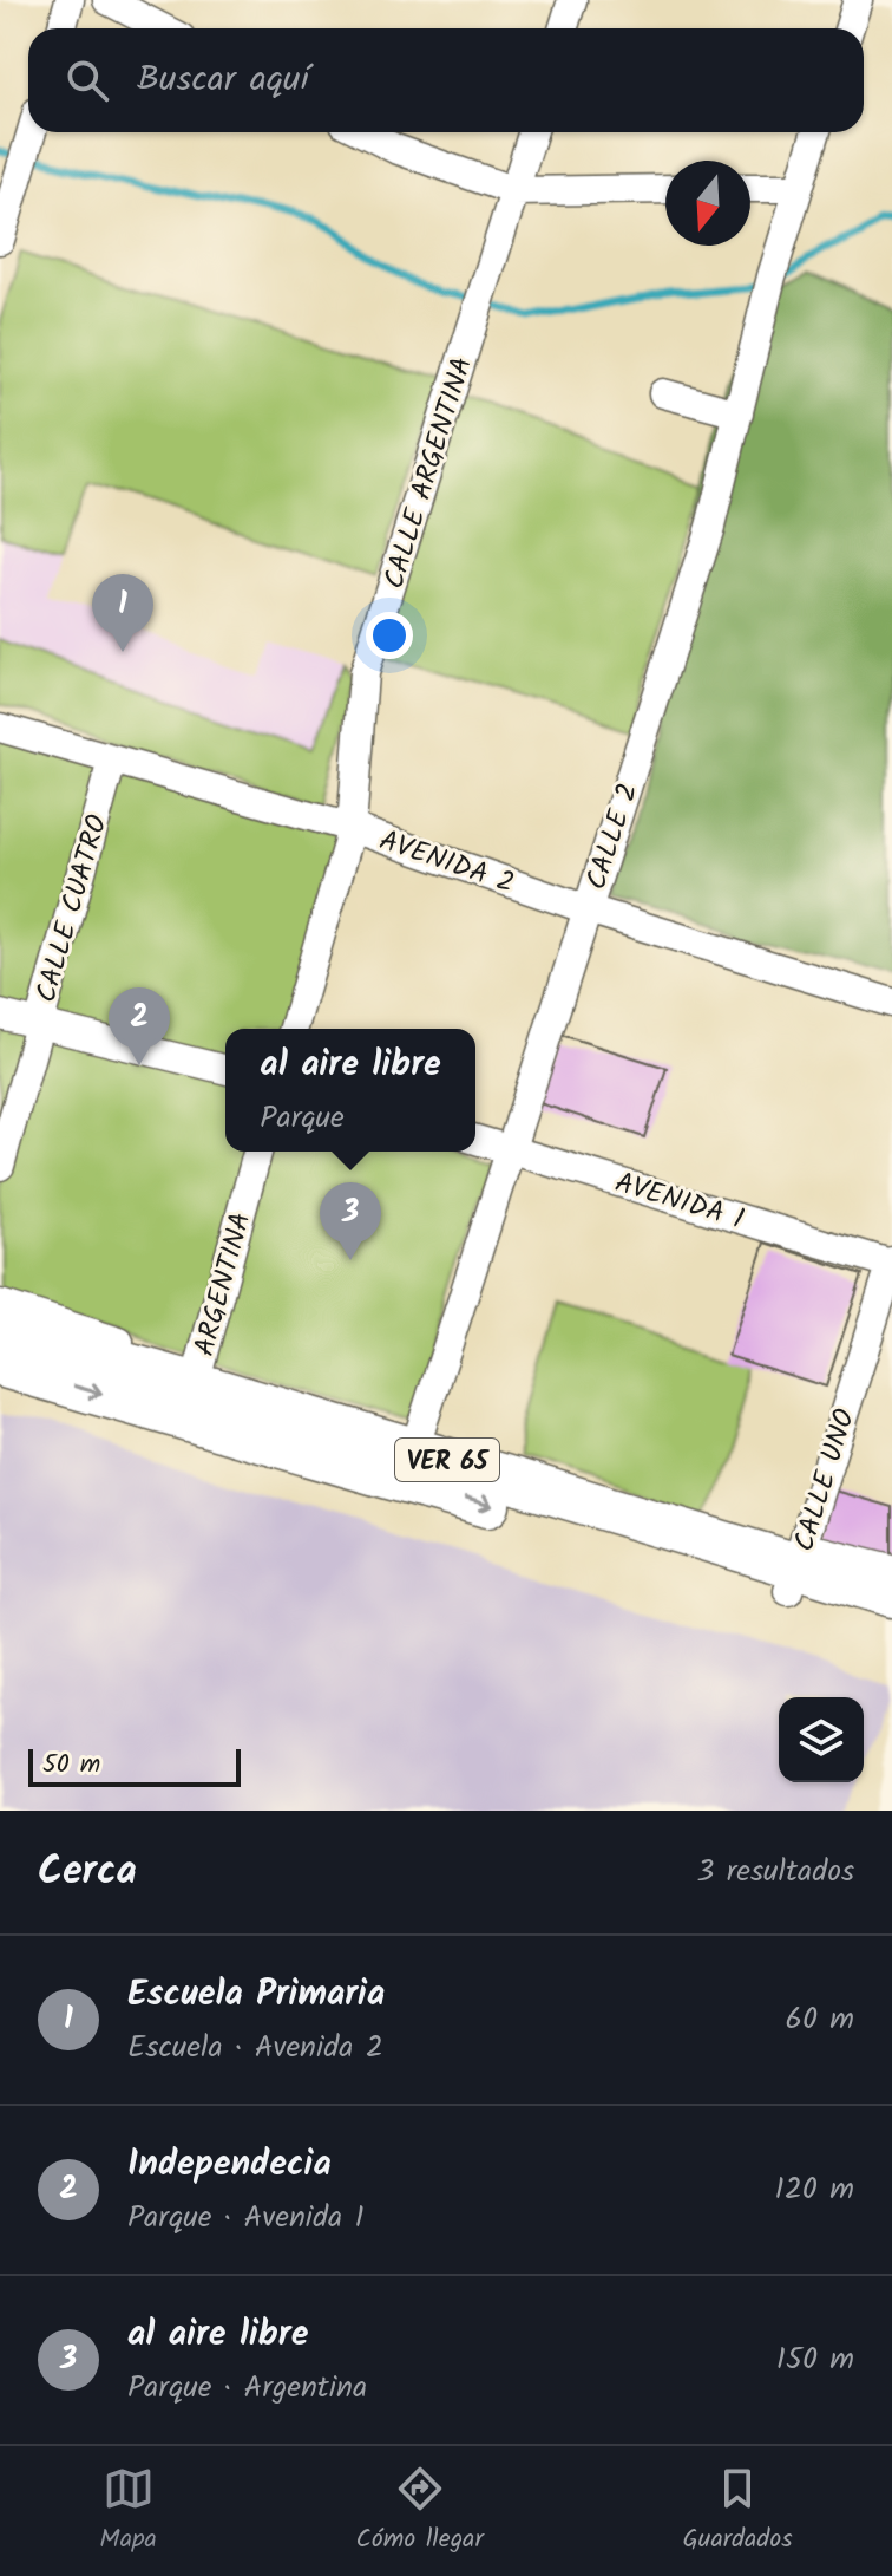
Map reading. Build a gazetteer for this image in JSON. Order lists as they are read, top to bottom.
{
  "streets": {
    "main road": ["VER 65"],
    "street": [
      "CALLE ARGENTINA",
      "CALLE 2",
      "AVENIDA 2",
      "CALLE CUATRO",
      "AVENIDA 1",
      "ARGENTINA",
      "CALLE UNO"
    ]
  },
  "crossings": [
    ["CALLE ARGENTINA", "AVENIDA 2"],
    ["CALLE 2", "AVENIDA 2"],
    ["CALLE 2", "AVENIDA 1"],
    ["CALLE 2", "VER 65"],
    ["AVENIDA 2", "CALLE CUATRO"],
    ["AVENIDA 1", "CALLE UNO"],
    ["ARGENTINA", "VER 65"],
    ["VER 65", "CALLE UNO"]
  ],
  "scale_bar": "50 m",
  "north": "bottom",
  "page": {
    "search": "Buscar aquí",
    "pins": ["1", "2", "3"],
    "popup": ["al aire libre", "Parque"],
    "scale": "50 m",
    "heading": ["Cerca", "3 resultados"],
    "list": [
      {
        "mark": "1",
        "name": "Escuela Primaria",
        "note": "Escuela · Avenida 2",
        "value": "60 m"
      },
      {
        "mark": "2",
        "name": "Independecia",
        "note": "Parque · Avenida 1",
        "value": "120 m"
      },
      {
        "mark": "3",
        "name": "al aire libre",
        "note": "Parque · Argentina",
        "value": "150 m"
      }
    ],
    "nav": ["Mapa", "Cómo llegar", "Guardados"]
  }
}
